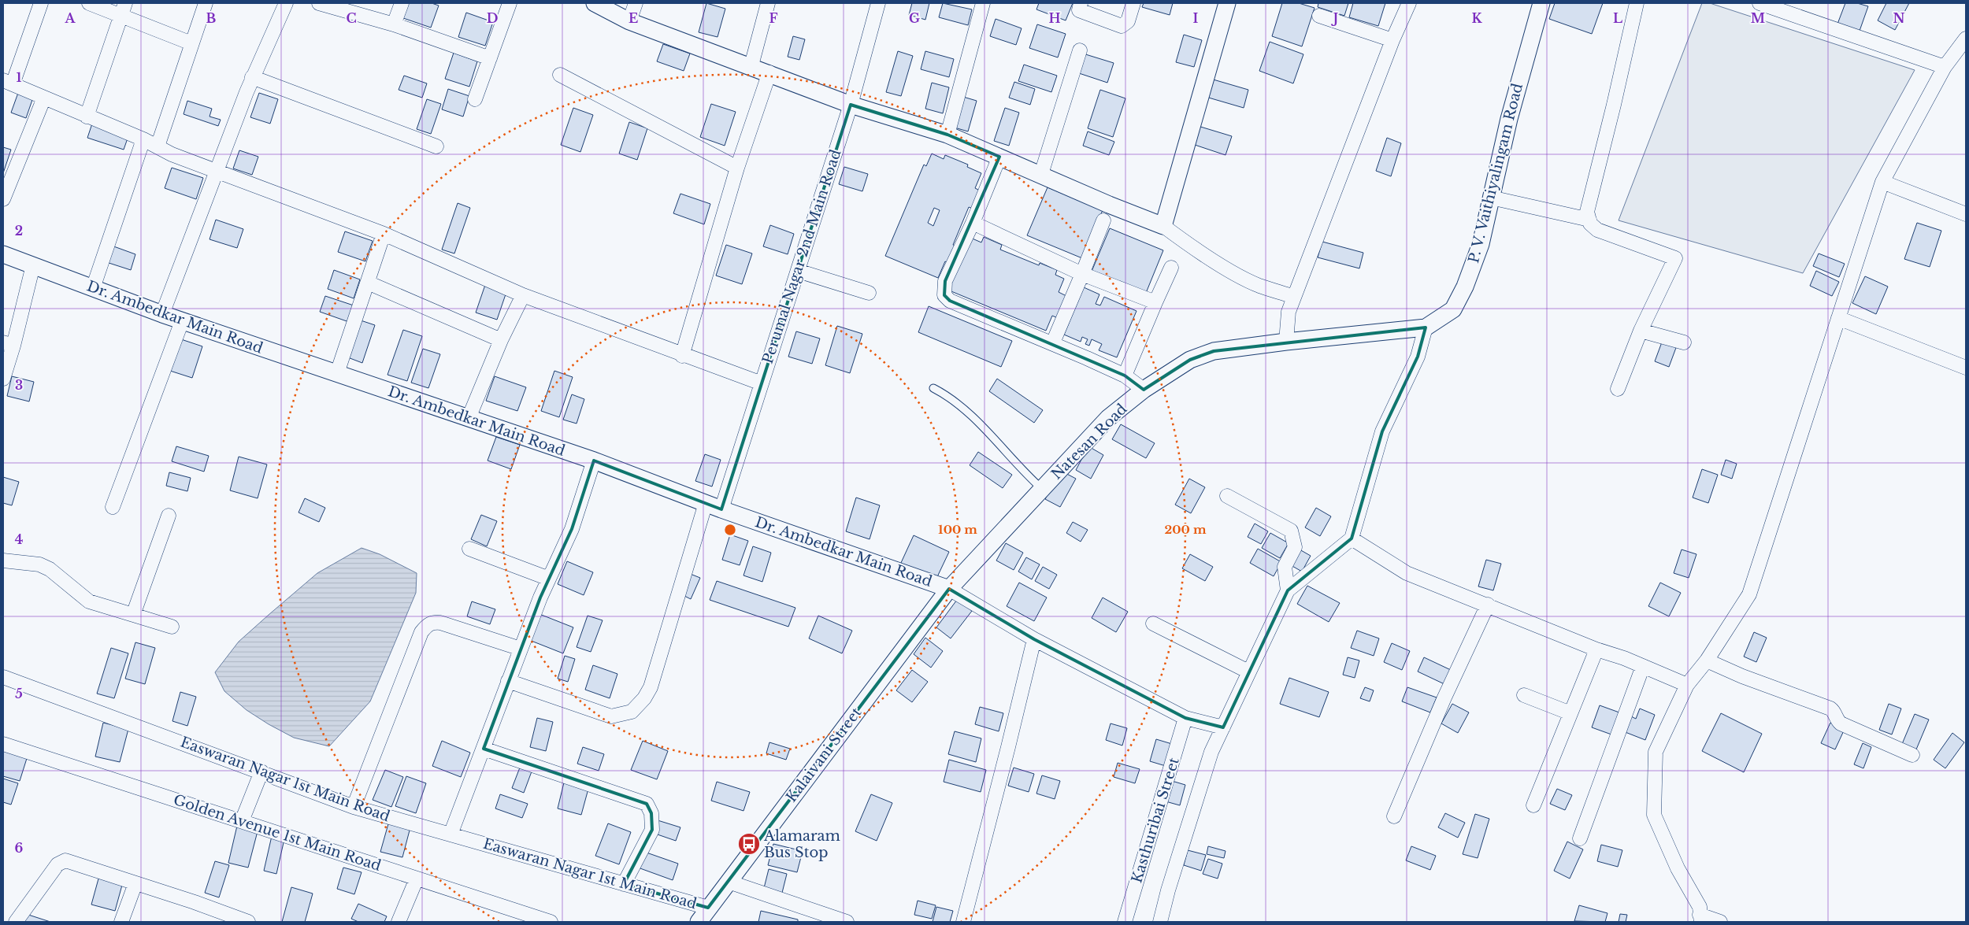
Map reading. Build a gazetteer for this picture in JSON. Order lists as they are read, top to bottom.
{
  "streets": {
    "street": [
      "P. V. Vaithiyalingam Road",
      "Perumal Nagar 2nd Main Road",
      "Dr. Ambedkar Main Road",
      "Natesan Road",
      "Kalaivani Street",
      "Easwaran Nagar 1st Main Road",
      "Kasthuribai Street",
      "Golden Avenue 1st Main Road"
    ]
  },
  "crossings": [
    ["P. V. Vaithiyalingam Road", "Natesan Road"],
    ["Perumal Nagar 2nd Main Road", "Dr. Ambedkar Main Road"],
    ["Dr. Ambedkar Main Road", "Natesan Road"],
    ["Dr. Ambedkar Main Road", "Kalaivani Street"],
    ["Natesan Road", "Kalaivani Street"],
    ["Kalaivani Street", "Easwaran Nagar 1st Main Road"]
  ],
  "places": {
    "bus stop": ["Alamaram Bus Stop"]
  },
  "grid": {
    "columns": [
      "A",
      "B",
      "C",
      "D",
      "E",
      "F",
      "G",
      "H",
      "I",
      "J",
      "K",
      "L",
      "M",
      "N"
    ],
    "rows": [
      "1",
      "2",
      "3",
      "4",
      "5",
      "6"
    ]
  },
  "rings": ["100 m", "200 m"]
}
